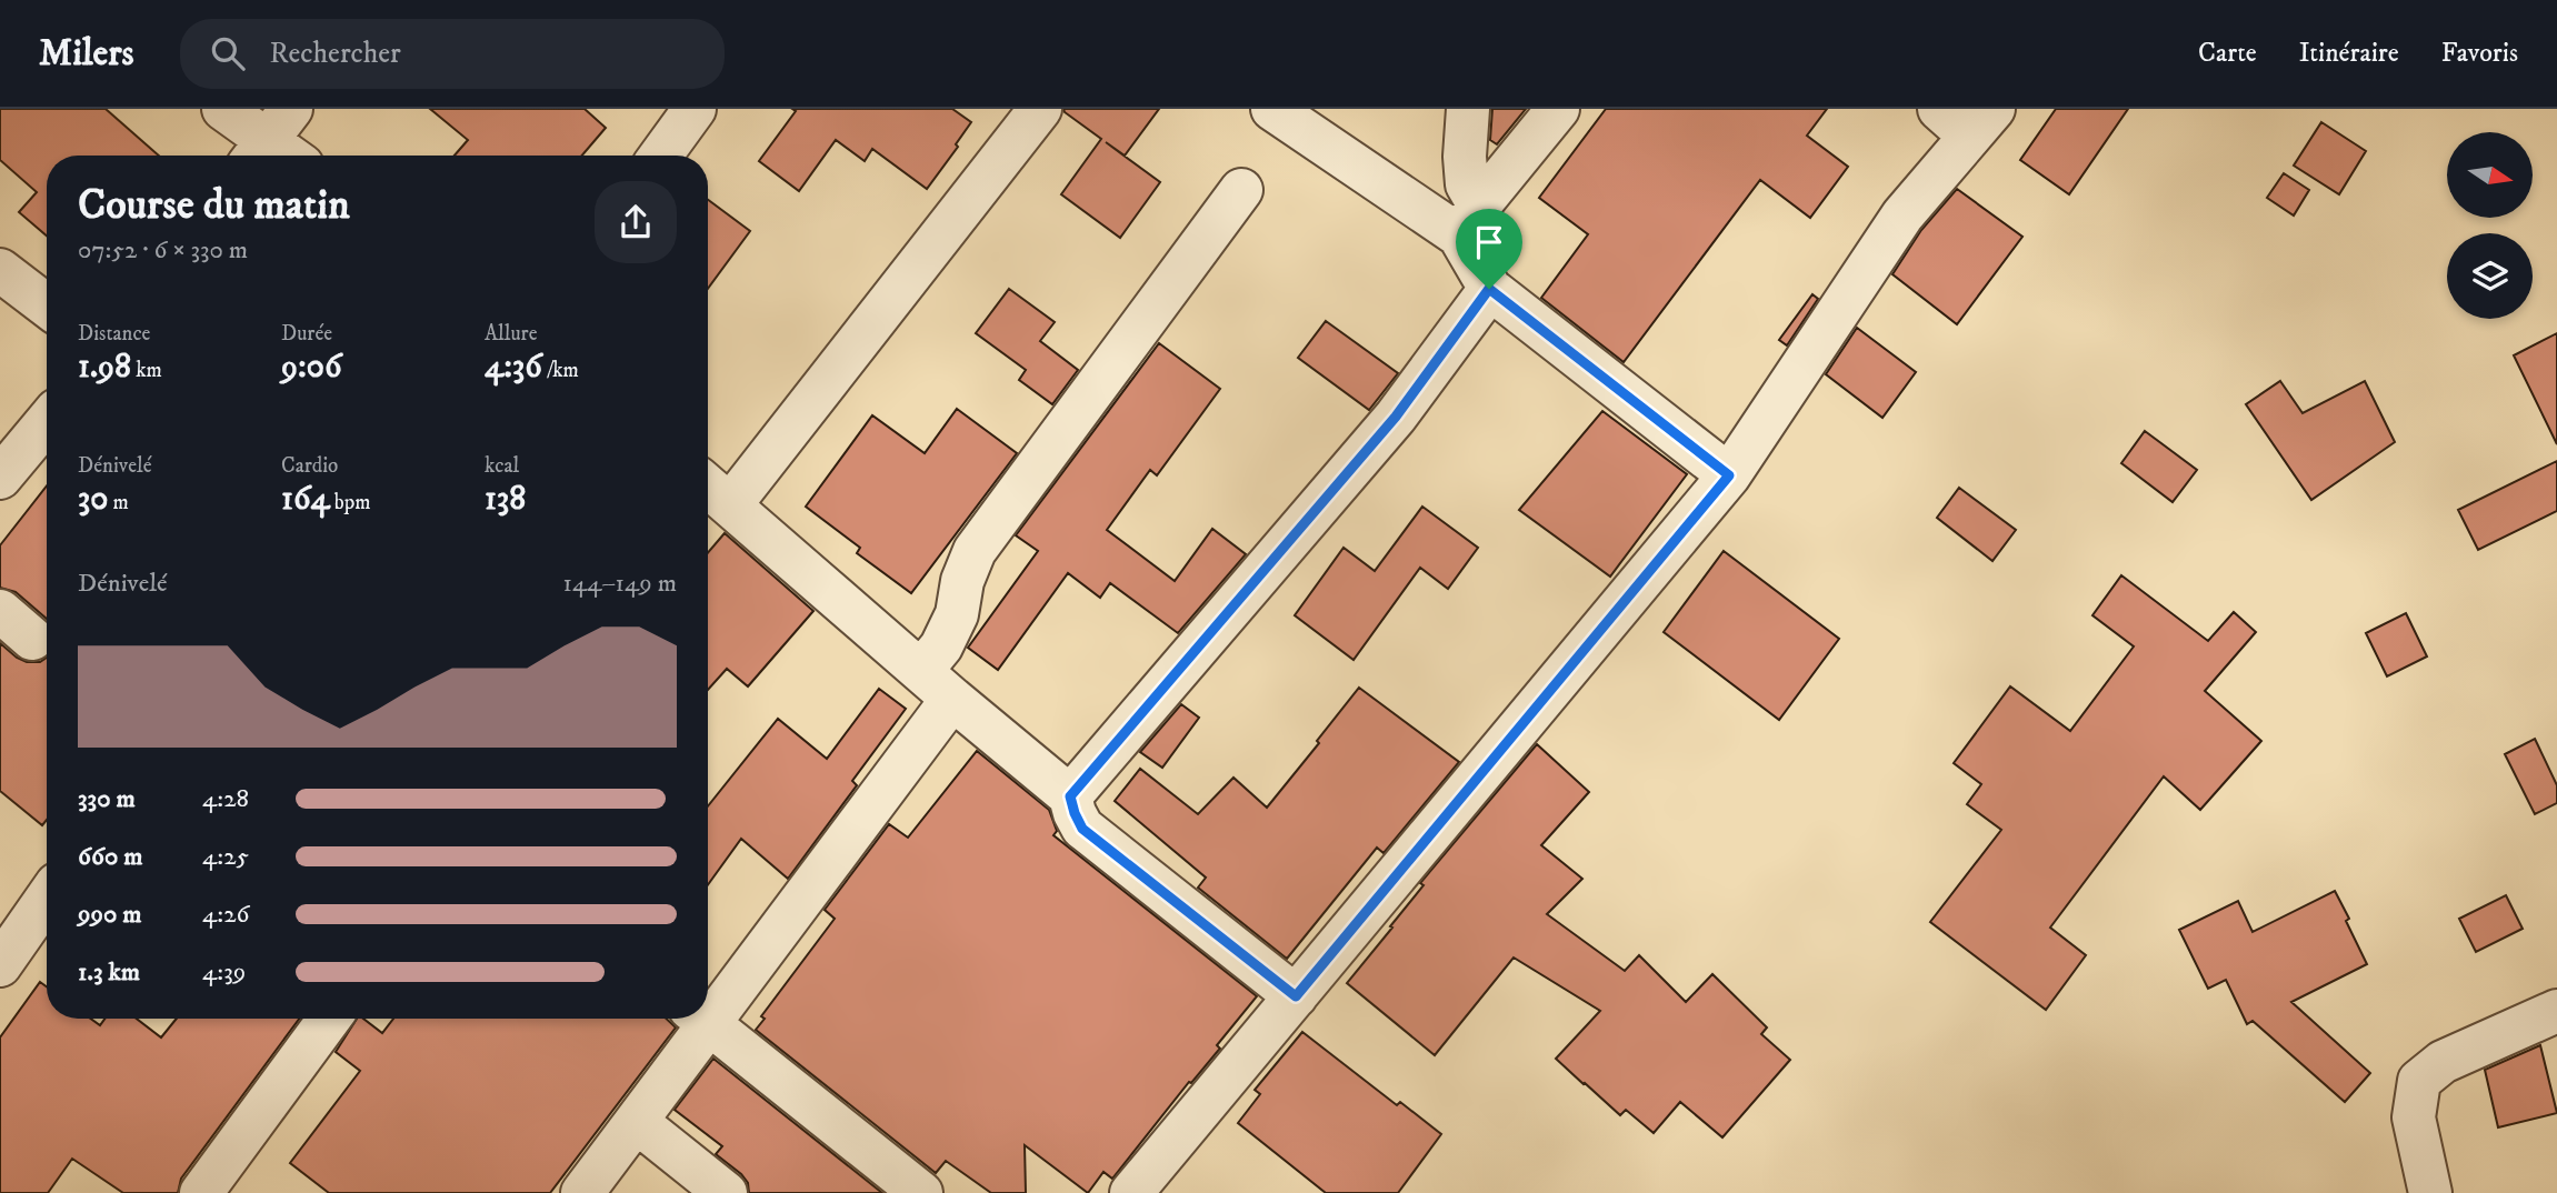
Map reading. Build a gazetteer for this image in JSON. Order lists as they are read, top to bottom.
{
  "north": "right",
  "page": {
    "header": "Milers",
    "search": "Rechercher",
    "nav": ["Carte", "Itinéraire", "Favoris"],
    "heading": ["Course du matin", "07:52 · 6 × 330 m"],
    "stats": [
      ["Distance", "1.98 km"],
      ["Durée", "9:06"],
      ["Allure", "4:36 /km"],
      ["Dénivelé", "30 m"],
      ["Cardio", "164 bpm"],
      ["kcal", "138"]
    ],
    "chart": ["Dénivelé", "144–149 m"],
    "list": [
      {
        "name": "330 m",
        "note": "4:28"
      },
      {
        "name": "660 m",
        "note": "4:25"
      },
      {
        "name": "990 m",
        "note": "4:26"
      },
      {
        "name": "1.3 km",
        "note": "4:39"
      }
    ]
  }
}
